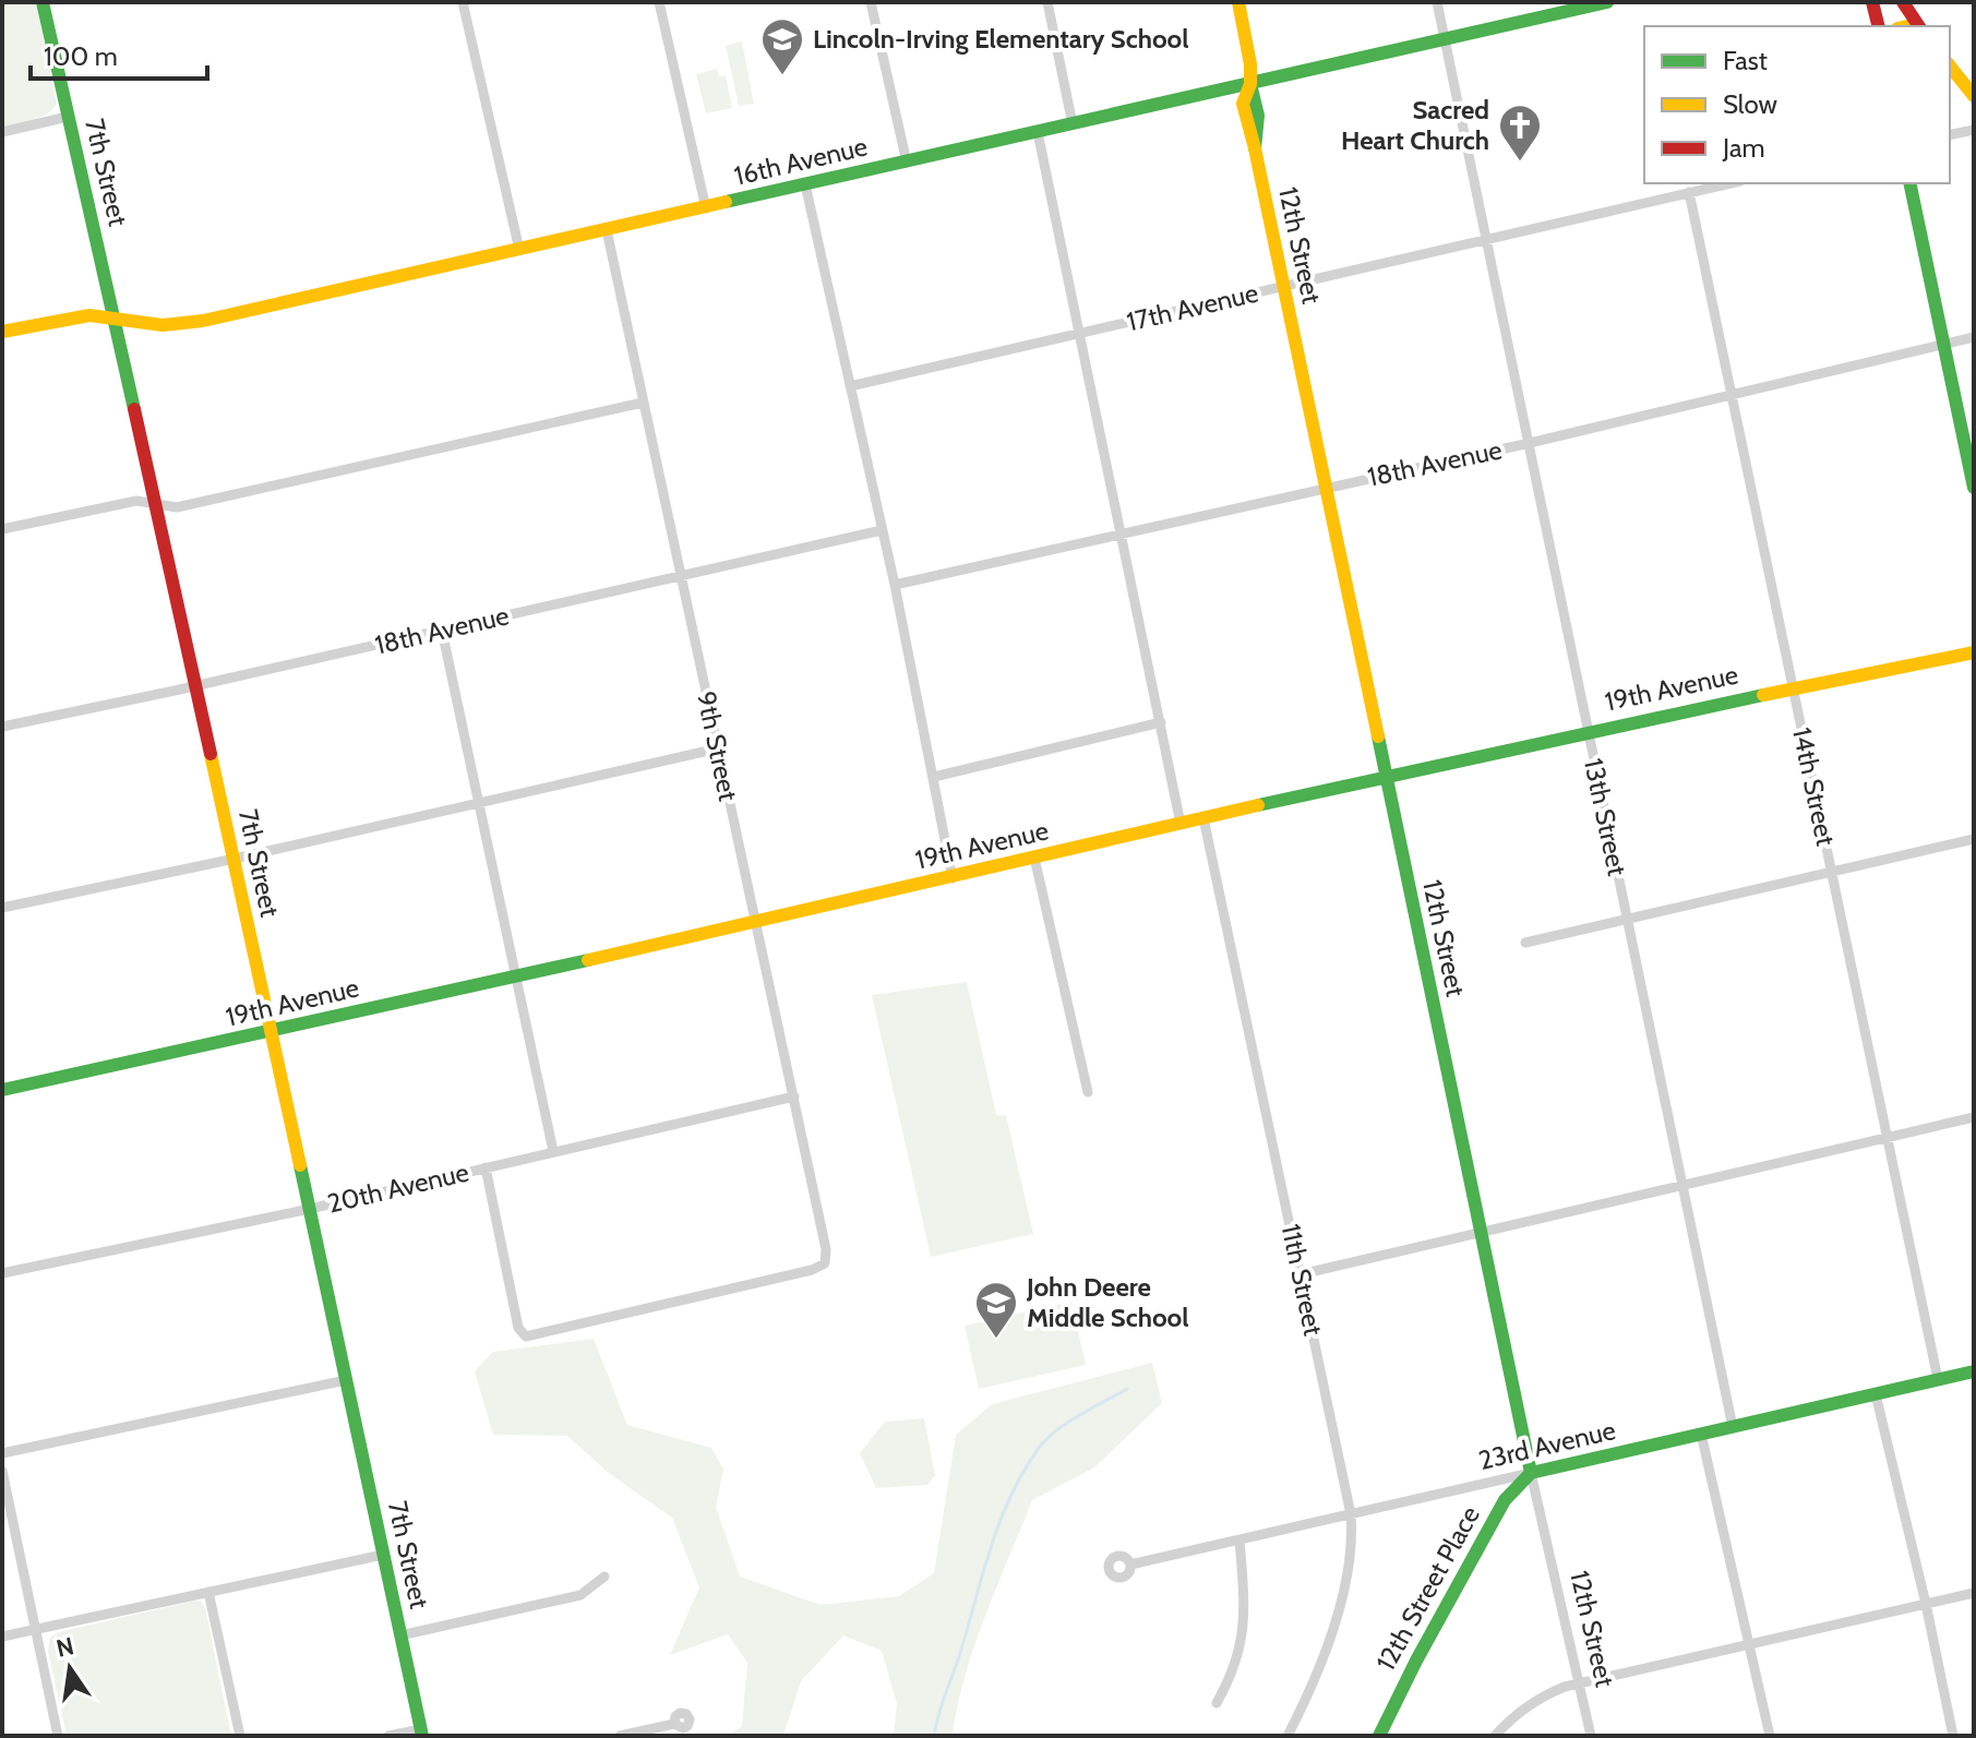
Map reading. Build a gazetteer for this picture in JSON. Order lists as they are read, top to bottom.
{
  "streets": {
    "street": [
      "16th Avenue",
      "7th Street",
      "12th Street",
      "17th Avenue",
      "18th Avenue",
      "19th Avenue",
      "9th Street",
      "14th Street",
      "13th Street",
      "20th Avenue",
      "11th Street",
      "23rd Avenue",
      "12th Street Place"
    ]
  },
  "crossings": [
    ["16th Avenue", "7th Street"],
    ["16th Avenue", "12th Street"],
    ["16th Avenue", "9th Street"],
    ["16th Avenue", "13th Street"],
    ["7th Street", "18th Avenue"],
    ["7th Street", "19th Avenue"],
    ["7th Street", "20th Avenue"],
    ["12th Street", "17th Avenue"],
    ["12th Street", "18th Avenue"],
    ["12th Street", "19th Avenue"],
    ["12th Street", "23rd Avenue"],
    ["12th Street", "12th Street Place"],
    ["17th Avenue", "14th Street"],
    ["17th Avenue", "13th Street"],
    ["18th Avenue", "9th Street"],
    ["18th Avenue", "14th Street"],
    ["18th Avenue", "13th Street"],
    ["19th Avenue", "9th Street"],
    ["19th Avenue", "14th Street"],
    ["19th Avenue", "13th Street"],
    ["19th Avenue", "11th Street"],
    ["9th Street", "20th Avenue"],
    ["14th Street", "23rd Avenue"],
    ["13th Street", "23rd Avenue"],
    ["11th Street", "23rd Avenue"],
    ["23rd Avenue", "12th Street Place"]
  ],
  "places": {
    "school or university": ["Lincoln-Irving Elementary School", "John Deere Middle School"],
    "church": ["Sacred Heart Church"]
  },
  "legend": ["Fast", "Slow", "Jam"],
  "scale_bar": "100 m",
  "north": "top"
}
